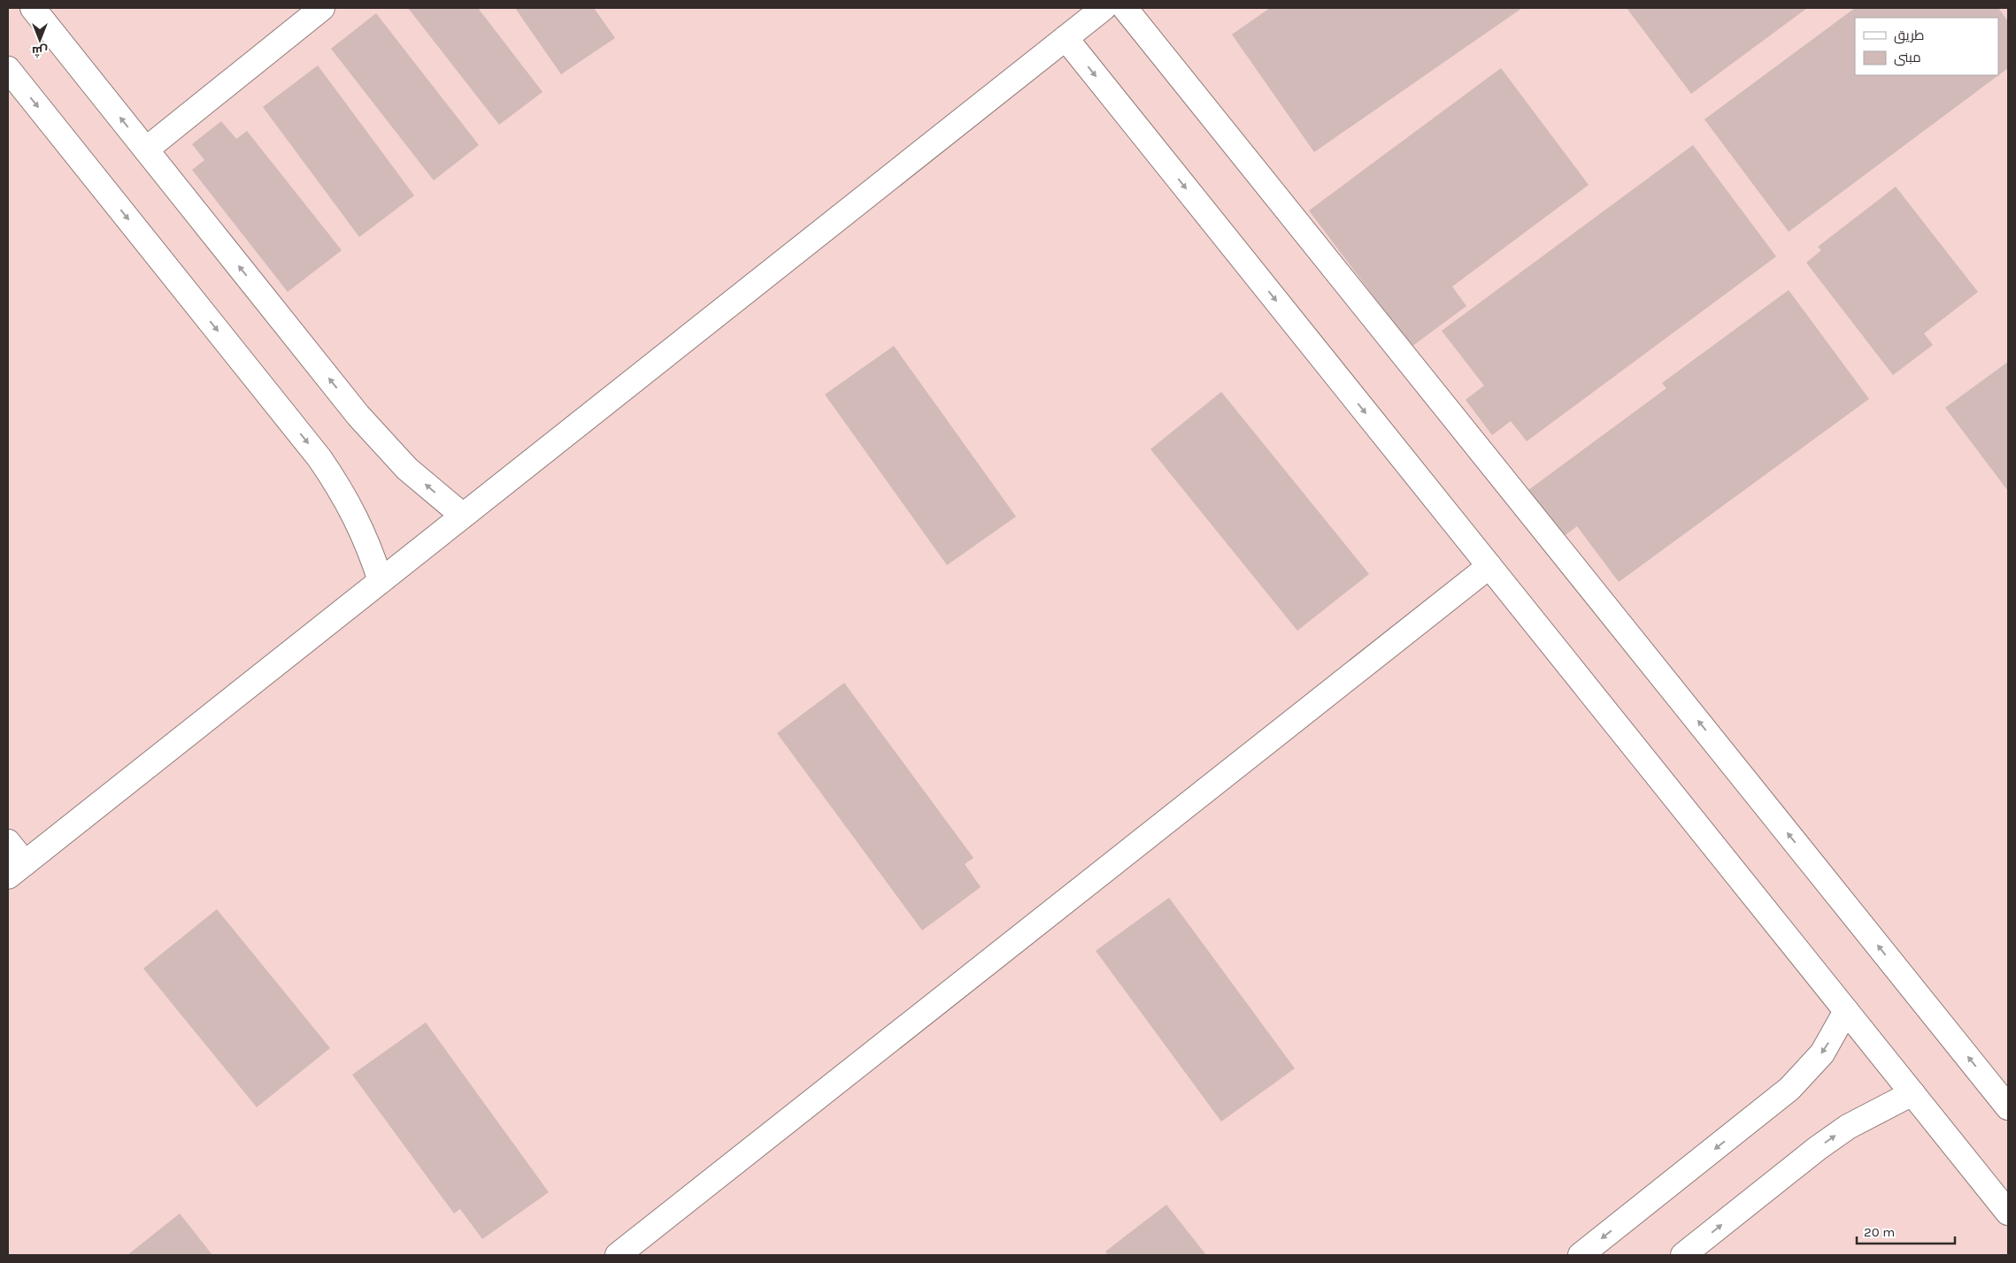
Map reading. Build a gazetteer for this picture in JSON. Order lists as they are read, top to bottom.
{
  "legend": ["طريق", "مبنى"],
  "scale_bar": "20 m",
  "north": "bottom"
}
